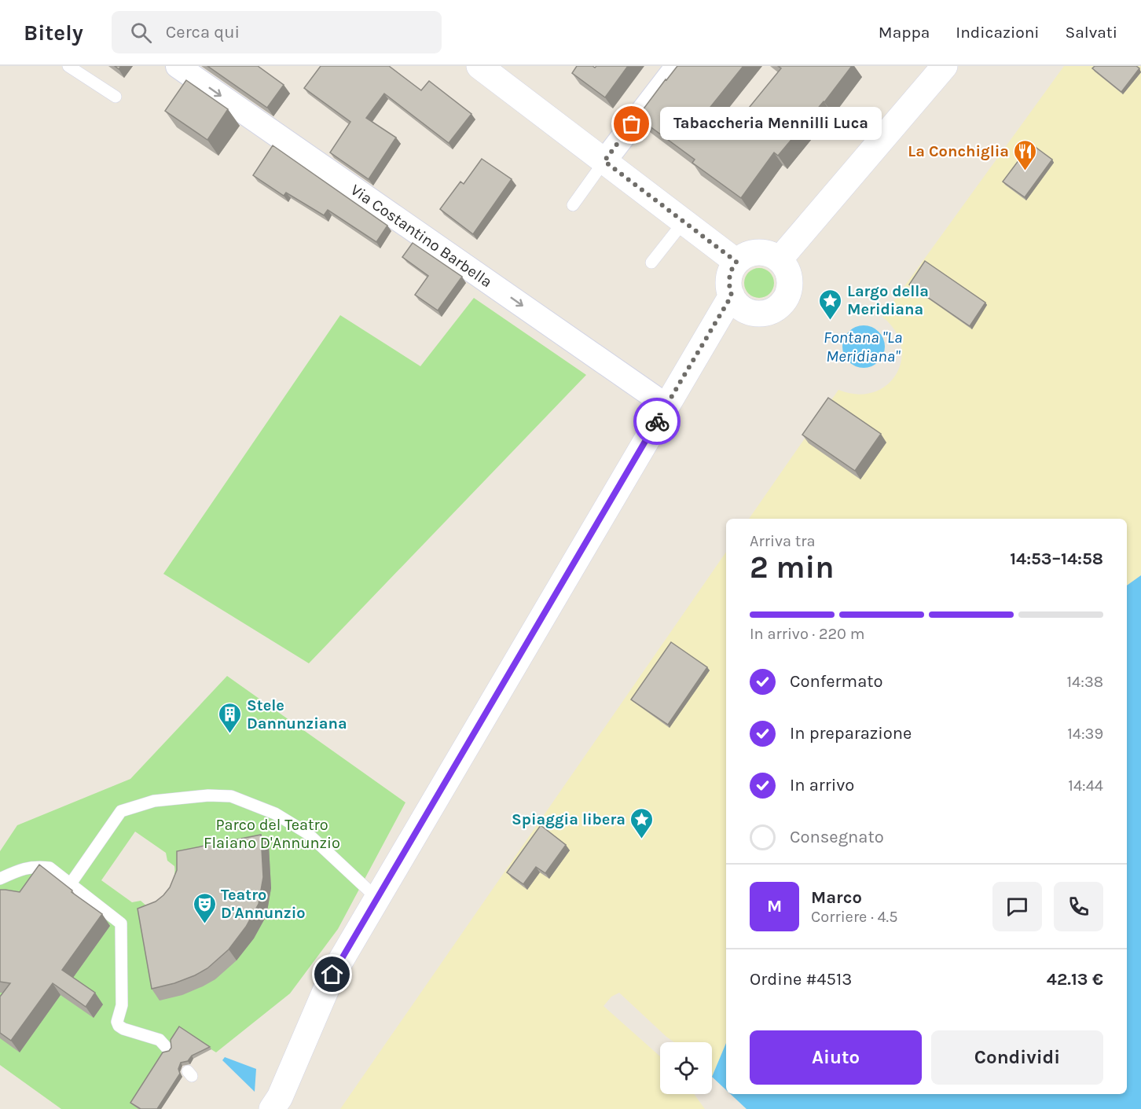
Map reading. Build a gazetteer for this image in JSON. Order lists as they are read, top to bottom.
{
  "streets": {
    "street": ["Via Costantino Barbella"]
  },
  "water": ["Fontana \"La Meridiana\""],
  "parks": ["Parco del Teatro Flaiano D'Annunzio"],
  "places": {
    "other": ["Tabaccheria Mennilli Luca"],
    "restaurant": ["La Conchiglia"],
    "place": ["Largo della Meridiana", "Spiaggia libera"],
    "building": ["Stele Dannunziana"],
    "theatre": ["Teatro D'Annunzio"]
  },
  "page": {
    "header": "Bitely",
    "search": "Cerca qui",
    "nav": ["Mappa", "Indicazioni", "Salvati"],
    "bubble": "Tabaccheria Mennilli Luca",
    "heading": ["2 min", "Arriva tra", "14:53–14:58"],
    "panel": [
      "Marco",
      "Corriere · 4.5",
      "Ordine #4513",
      "42.13 €"
    ],
    "bar": "In arrivo · 220 m",
    "list": [
      ["Confermato", "14:38"],
      ["In preparazione", "14:39"],
      ["In arrivo", "14:44"],
      "Consegnato"
    ],
    "round": "M",
    "buttons": ["Aiuto", "Condividi"]
  }
}
